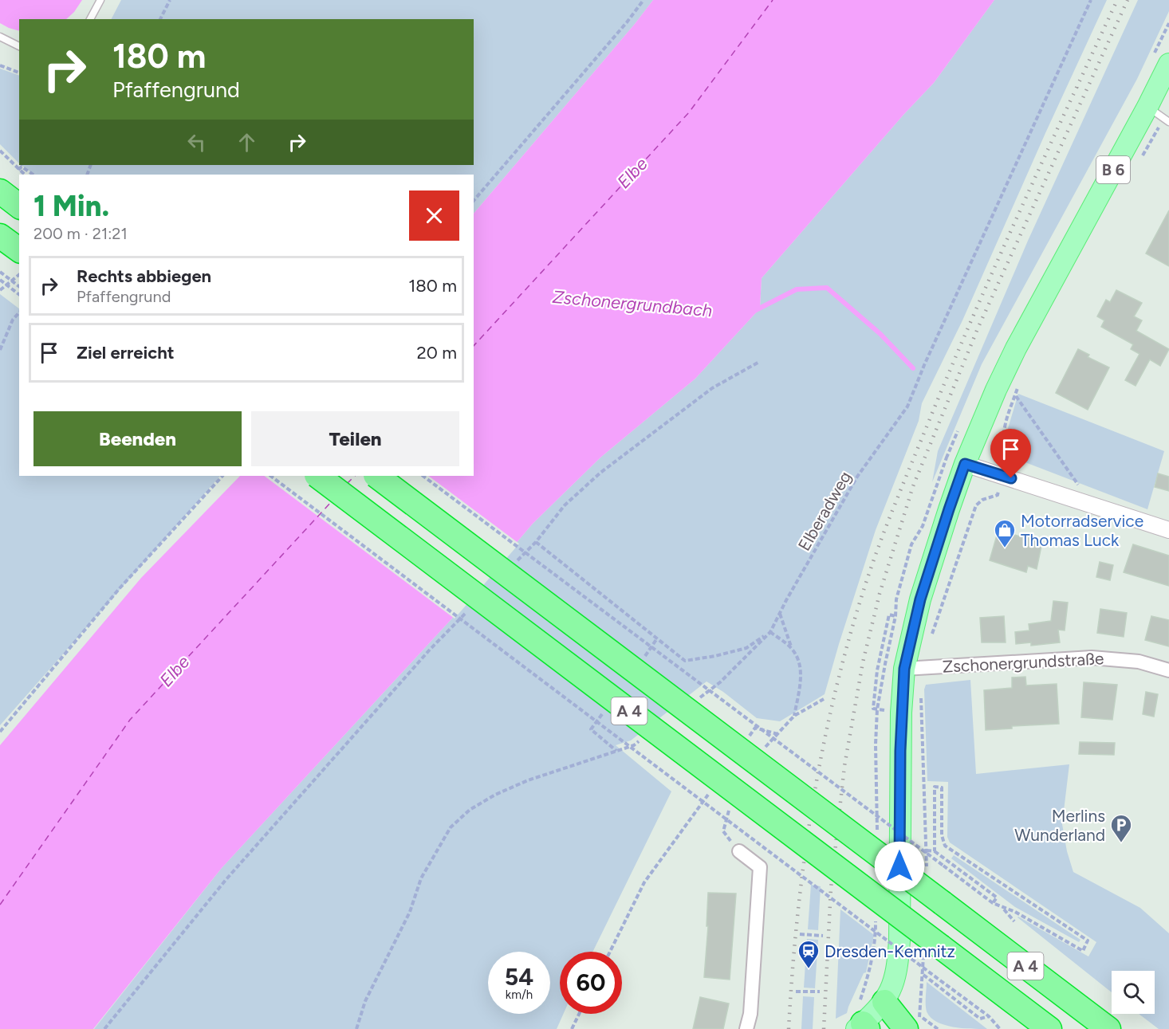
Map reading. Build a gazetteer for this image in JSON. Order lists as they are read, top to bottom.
{
  "streets": {
    "highway": ["A 4"],
    "main road": ["B 6"],
    "street": ["Zschonergrundstraße"],
    "path": ["Elberadweg"]
  },
  "crossings": [
    ["B 6", "Zschonergrundstraße"]
  ],
  "water": ["Elbe", "Zschonergrundbach"],
  "places": {
    "shop": ["Motorradservice Thomas Luck"],
    "parking": ["Merlins Wunderland"],
    "station": ["Dresden-Kemnitz"]
  },
  "page": {
    "turn": ["180 m", "Pfaffengrund"],
    "heading": ["1 Min.", "200 m · 21:21"],
    "list": [
      {
        "name": "Rechts abbiegen",
        "note": "Pfaffengrund",
        "value": "180 m"
      },
      {
        "name": "Ziel erreicht",
        "value": "20 m"
      }
    ],
    "buttons": ["Beenden", "Teilen"],
    "speed": "54 km/h",
    "limit": "60"
  }
}
